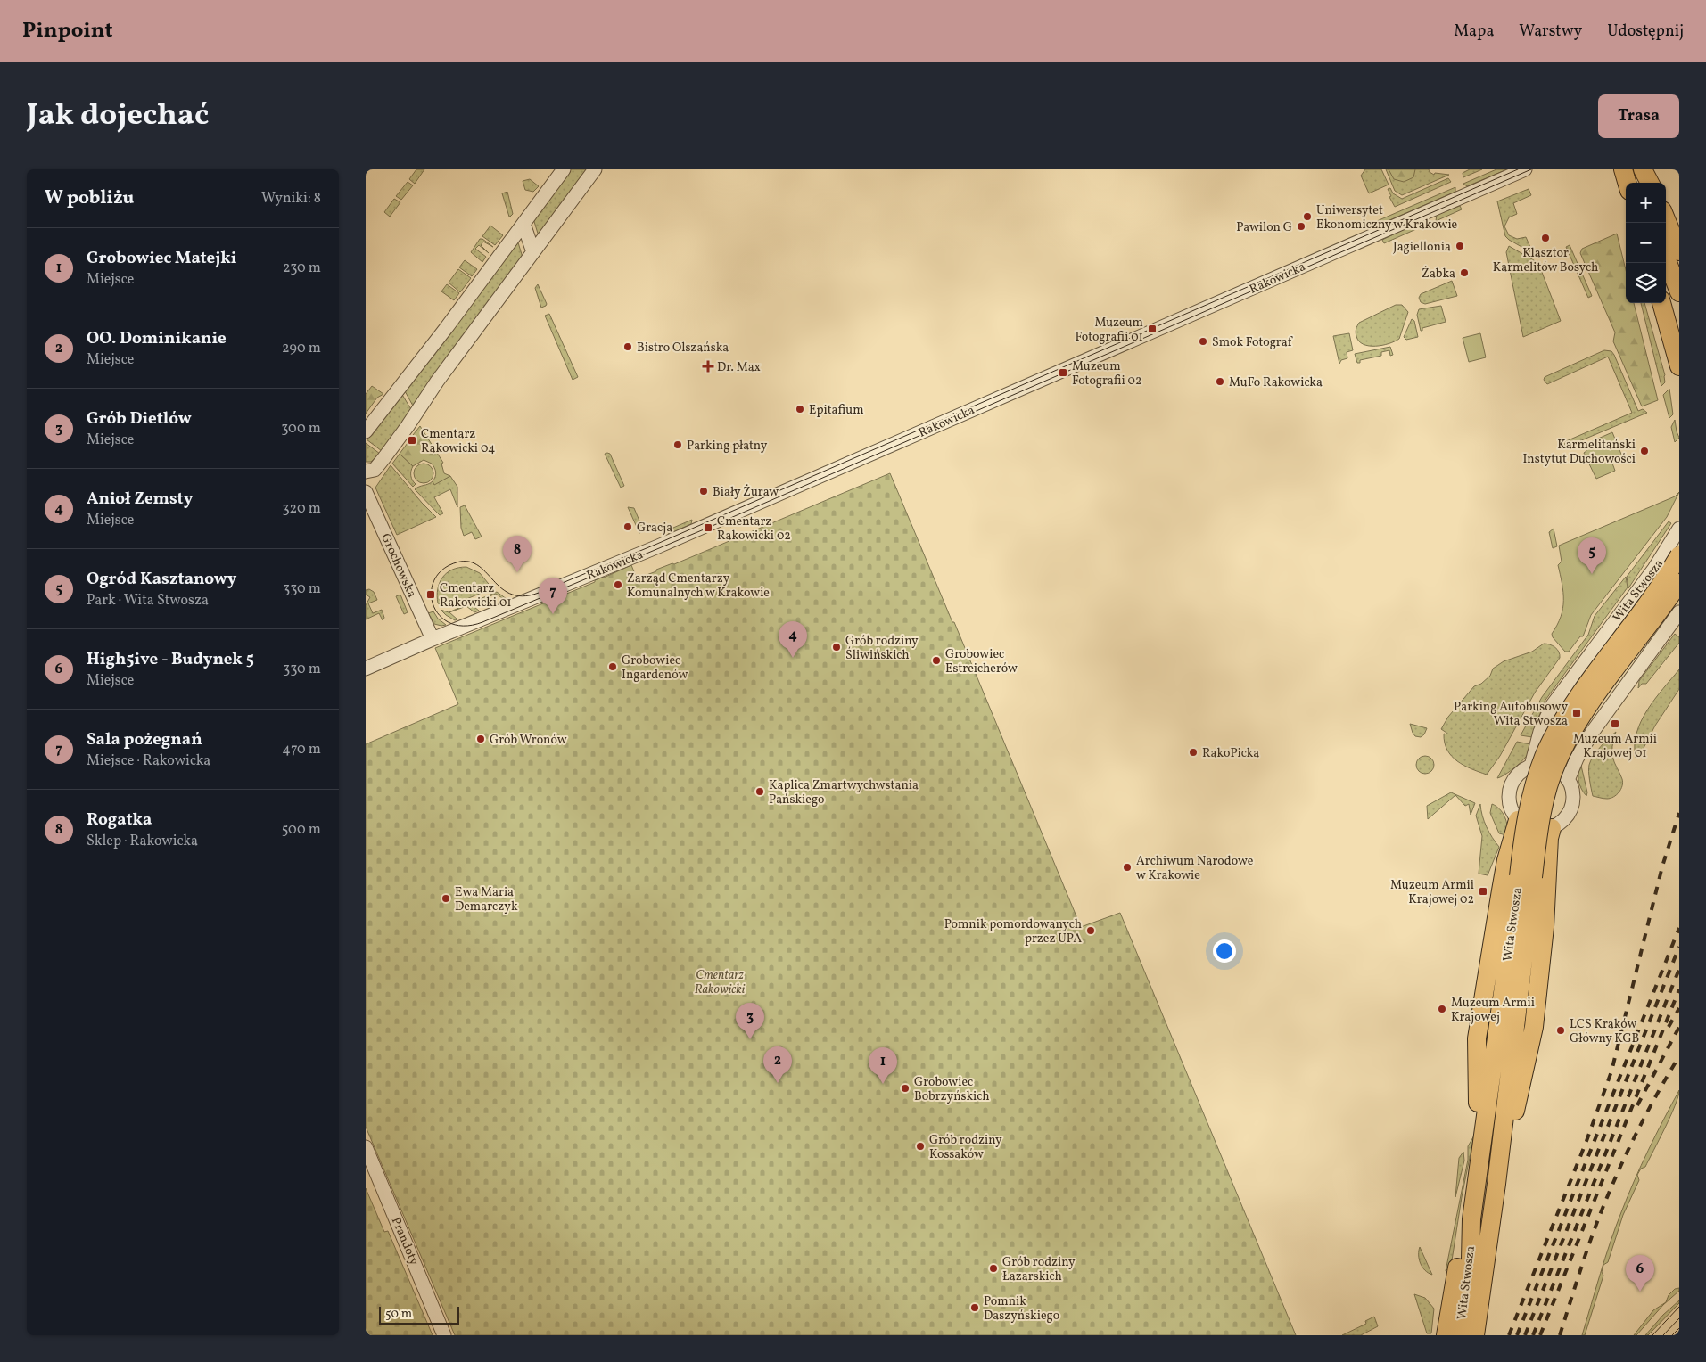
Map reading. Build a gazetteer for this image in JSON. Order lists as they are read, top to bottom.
{
  "streets": {
    "main road": ["Wita Stwosza"],
    "street": ["Rakowicka", "Grochowska", "Prandoty"]
  },
  "crossings": [
    ["Rakowicka", "Grochowska"]
  ],
  "parks": ["Cmentarz Rakowicki"],
  "places": {
    "other": [
      "Uniwersytet Ekonomiczny w Krakowie",
      "Pawilon G",
      "Klasztor Karmelitów Bosych",
      "Jagiellonia",
      "Żabka",
      "Smok Fotograf",
      "Bistro Olszańska",
      "MuFo Rakowicka",
      "Epitafium",
      "Parking płatny",
      "Karmelitański Instytut Duchowości",
      "Biały Żuraw",
      "Gracja",
      "Zarząd Cmentarzy Komunalnych w Krakowie",
      "Grób rodziny Śliwińskich",
      "Grobowiec Estreicherów",
      "Grobowiec Ingardenów",
      "Grób Wronów",
      "RakoPicka",
      "Kaplica Zmartwychwstania Pańskiego",
      "Archiwum Narodowe w Krakowie",
      "Ewa Maria Demarczyk",
      "Pomnik pomordowanych przez UPA",
      "Muzeum Armii Krajowej",
      "LCS Kraków Główny KGB",
      "Grobowiec Bobrzyńskich",
      "Grób rodziny Kossaków",
      "Grób rodziny Łazarskich",
      "Pomnik Daszyńskiego"
    ],
    "transit": [
      "Muzeum Fotografii 01",
      "Muzeum Fotografii 02",
      "Cmentarz Rakowicki 04",
      "Cmentarz Rakowicki 02",
      "Cmentarz Rakowicki 01",
      "Parking Autobusowy Wita Stwosza",
      "Muzeum Armii Krajowej 01",
      "Muzeum Armii Krajowej 02"
    ],
    "health": ["Dr. Max"]
  },
  "scale_bar": "50 m",
  "page": {
    "header": "Pinpoint",
    "nav": ["Mapa", "Warstwy", "Udostępnij"],
    "title": "Jak dojechać",
    "buttons": "Trasa",
    "heading": ["W pobliżu", "Wyniki: 8"],
    "map_buttons": ["+", "−"],
    "list": [
      {
        "mark": "1",
        "name": "Grobowiec Matejki",
        "note": "Miejsce",
        "value": "230 m"
      },
      {
        "mark": "2",
        "name": "OO. Dominikanie",
        "note": "Miejsce",
        "value": "290 m"
      },
      {
        "mark": "3",
        "name": "Grób Dietlów",
        "note": "Miejsce",
        "value": "300 m"
      },
      {
        "mark": "4",
        "name": "Anioł Zemsty",
        "note": "Miejsce",
        "value": "320 m"
      },
      {
        "mark": "5",
        "name": "Ogród Kasztanowy",
        "note": "Park · Wita Stwosza",
        "value": "330 m"
      },
      {
        "mark": "6",
        "name": "High5ive - Budynek 5",
        "note": "Miejsce",
        "value": "330 m"
      },
      {
        "mark": "7",
        "name": "Sala pożegnań",
        "note": "Miejsce · Rakowicka",
        "value": "470 m"
      },
      {
        "mark": "8",
        "name": "Rogatka",
        "note": "Sklep · Rakowicka",
        "value": "500 m"
      }
    ],
    "pins": [
      "8",
      "5",
      "7",
      "4",
      "3",
      "2",
      "1",
      "6"
    ],
    "scale": "50 m"
  }
}
